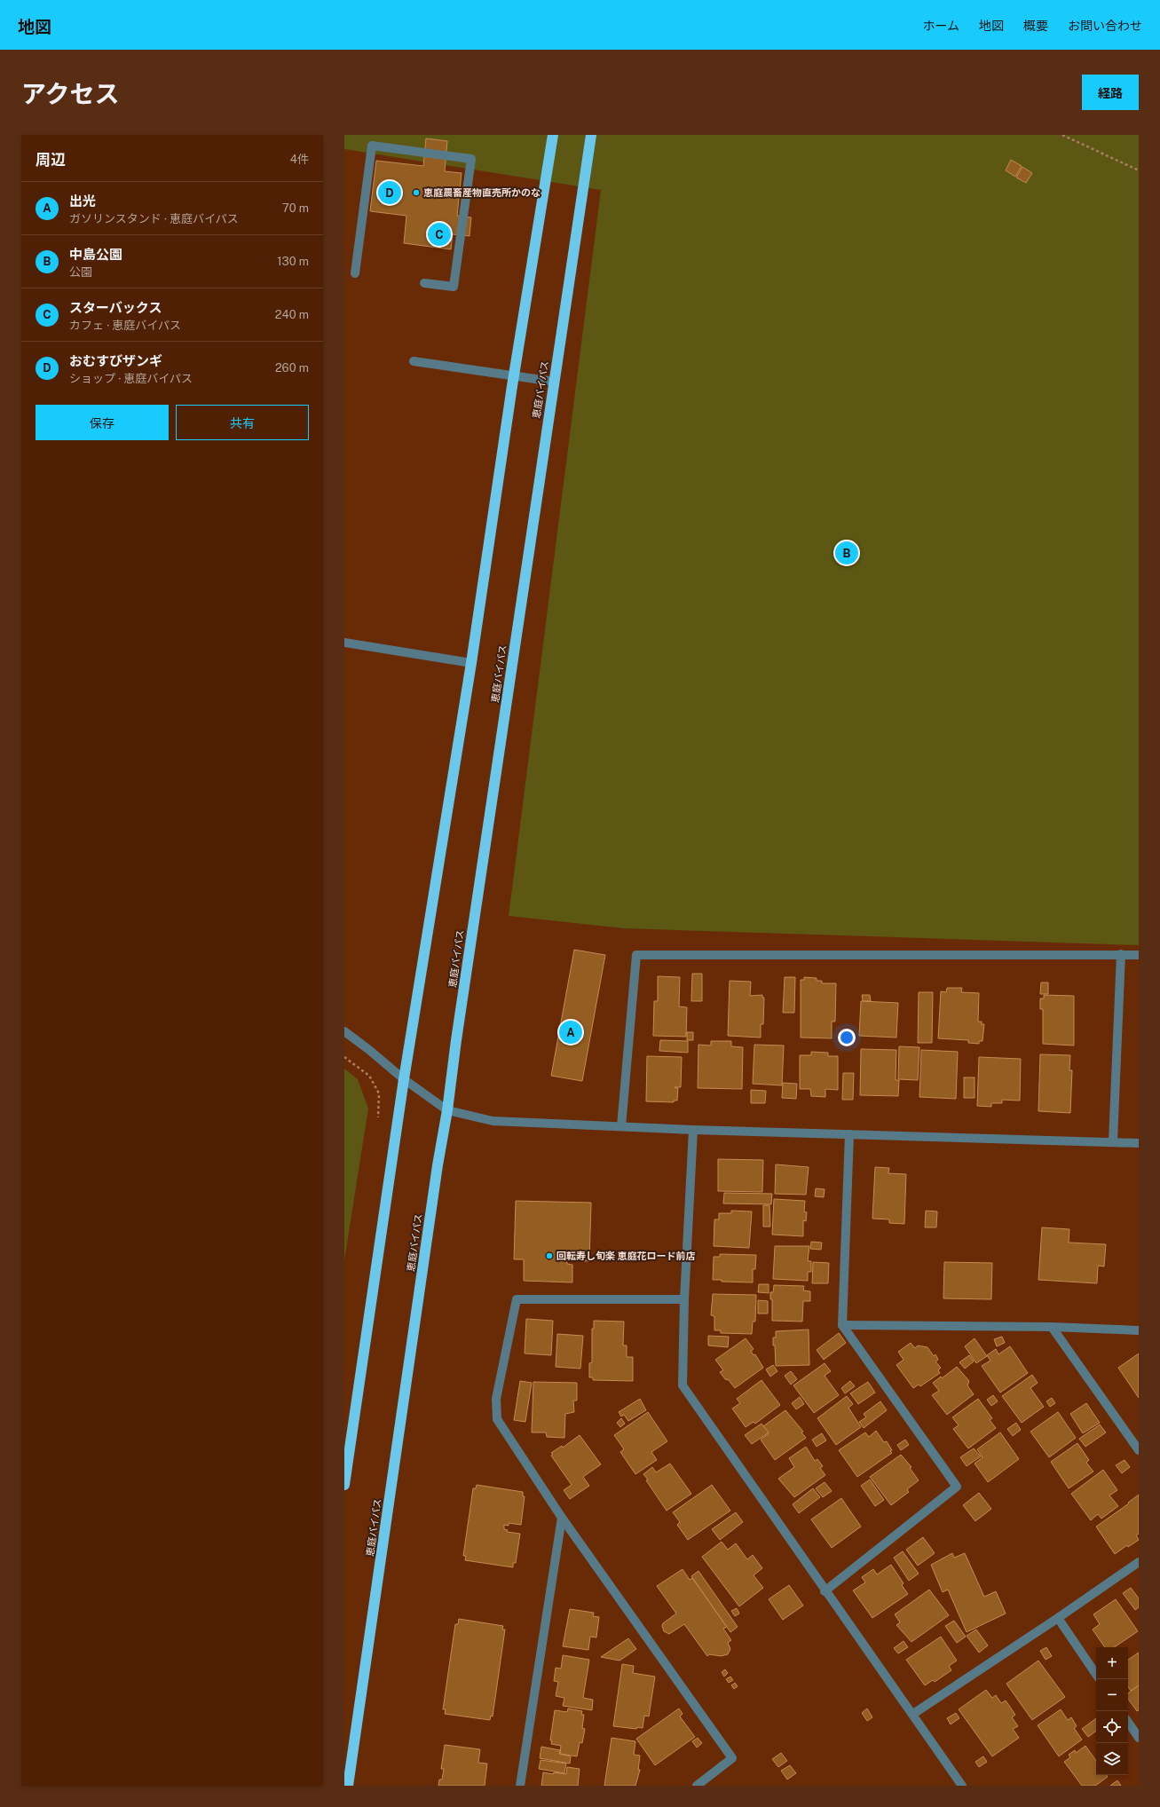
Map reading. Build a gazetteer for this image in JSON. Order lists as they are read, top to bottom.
{
  "streets": {
    "highway": ["恵庭バイパス"]
  },
  "places": ["恵庭農畜産物直売所かのな", "回転寿し旬楽 恵庭花ロード前店"],
  "page": {
    "header": "地図",
    "nav": [
      "ホーム",
      "地図",
      "概要",
      "お問い合わせ"
    ],
    "title": "アクセス",
    "buttons": [
      "経路",
      ["保存", "共有"]
    ],
    "heading": ["周辺", "4件"],
    "pins": [
      "D",
      "C",
      "B",
      "A"
    ],
    "list": [
      {
        "mark": "A",
        "name": "出光",
        "note": "ガソリンスタンド · 恵庭バイパス",
        "value": "70 m"
      },
      {
        "mark": "B",
        "name": "中島公園",
        "note": "公園",
        "value": "130 m"
      },
      {
        "mark": "C",
        "name": "スターバックス",
        "note": "カフェ · 恵庭バイパス",
        "value": "240 m"
      },
      {
        "mark": "D",
        "name": "おむすびザンギ",
        "note": "ショップ · 恵庭バイパス",
        "value": "260 m"
      }
    ],
    "map_buttons": ["+", "−"]
  }
}
